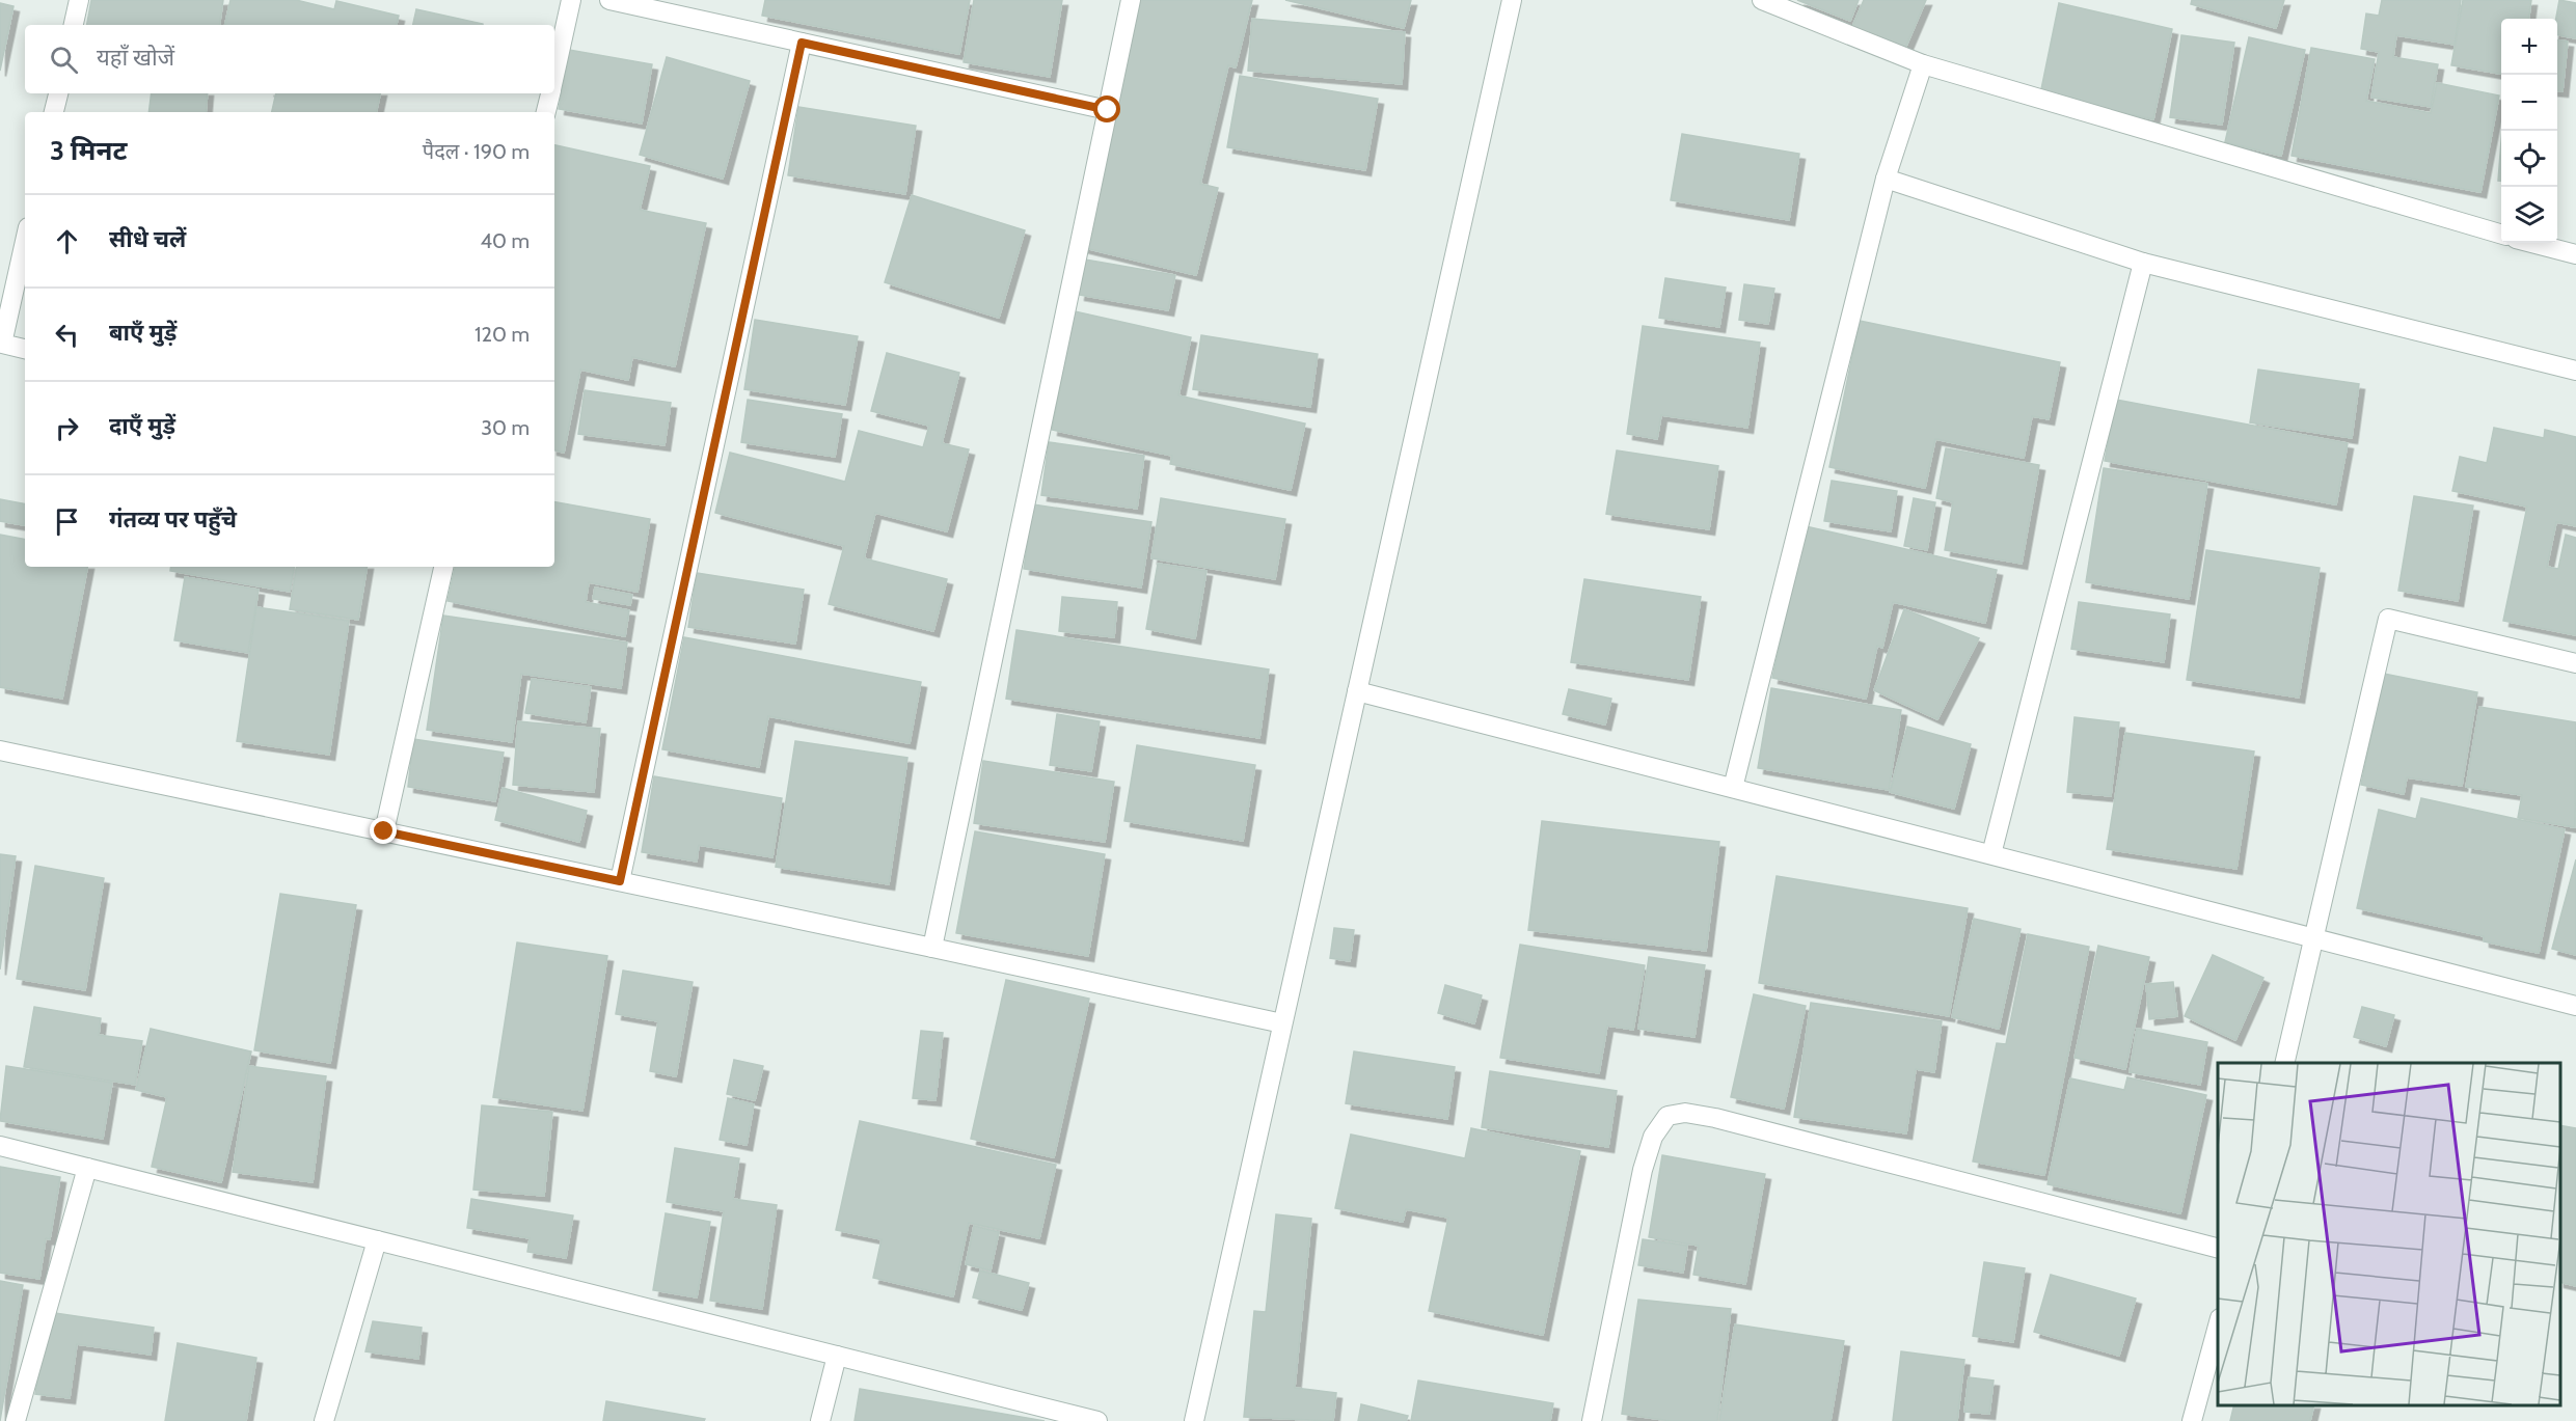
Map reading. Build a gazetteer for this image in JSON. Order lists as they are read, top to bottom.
{
  "page": {
    "map_buttons": ["+", "−"],
    "search": "यहाँ खोजें",
    "heading": ["3 मिनट", "पैदल · 190 m"],
    "list": [
      ["सीधे चलें", "40 m"],
      ["बाएँ मुड़ें", "120 m"],
      ["दाएँ मुड़ें", "30 m"],
      "गंतव्य पर पहुँचे"
    ]
  }
}
